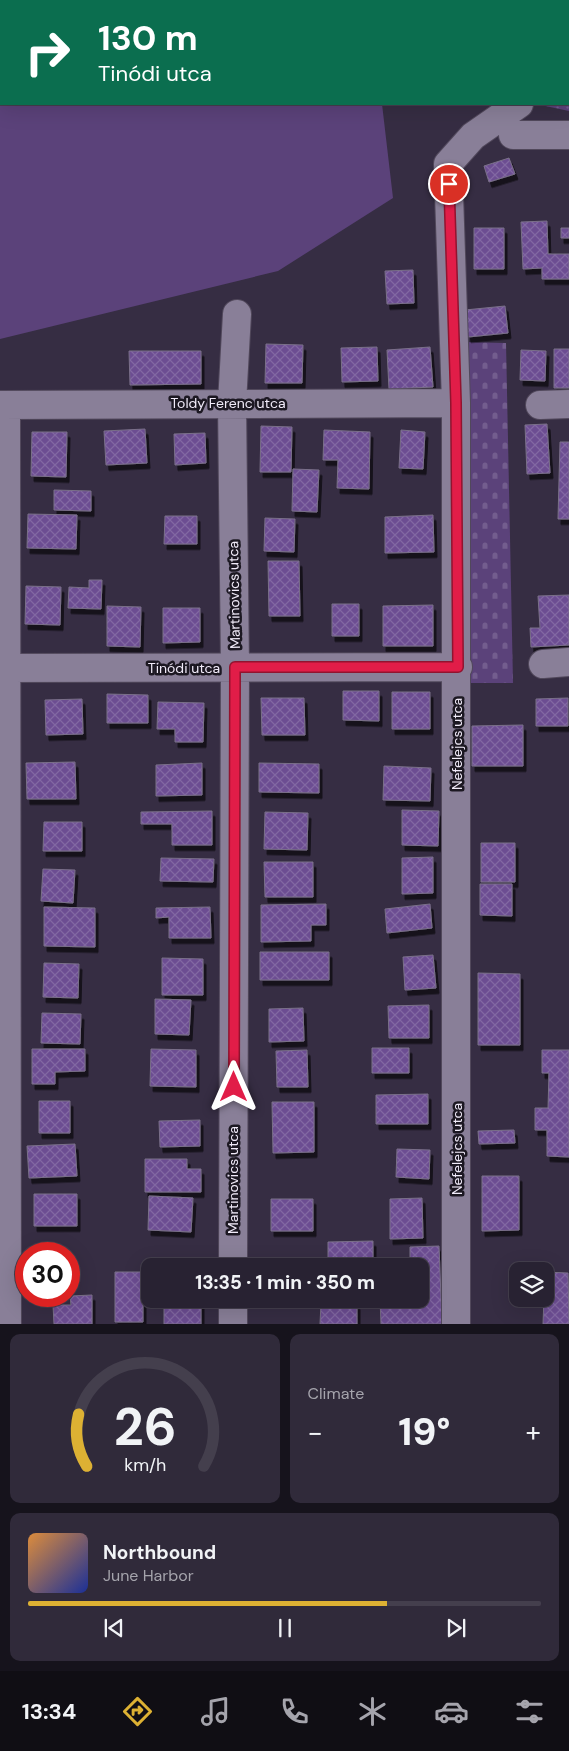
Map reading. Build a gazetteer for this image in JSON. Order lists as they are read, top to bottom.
{
  "streets": {
    "street": [
      "Toldy Ferenc utca",
      "Martinovics utca",
      "Tinódi utca",
      "Nefelejcs utca"
    ]
  },
  "crossings": [
    ["Toldy Ferenc utca", "Martinovics utca"],
    ["Toldy Ferenc utca", "Nefelejcs utca"],
    ["Martinovics utca", "Tinódi utca"],
    ["Tinódi utca", "Nefelejcs utca"]
  ],
  "page": {
    "turn": ["130 m", "Tinódi utca"],
    "limit": "30",
    "trip": "13:35 · 1 min · 350 m",
    "tile": "Climate",
    "heat": ["−", "19°", "+"],
    "song": ["Northbound", "June Harbor"],
    "tabs": "13:34",
    "gauge": ["26", "km/h"]
  }
}
